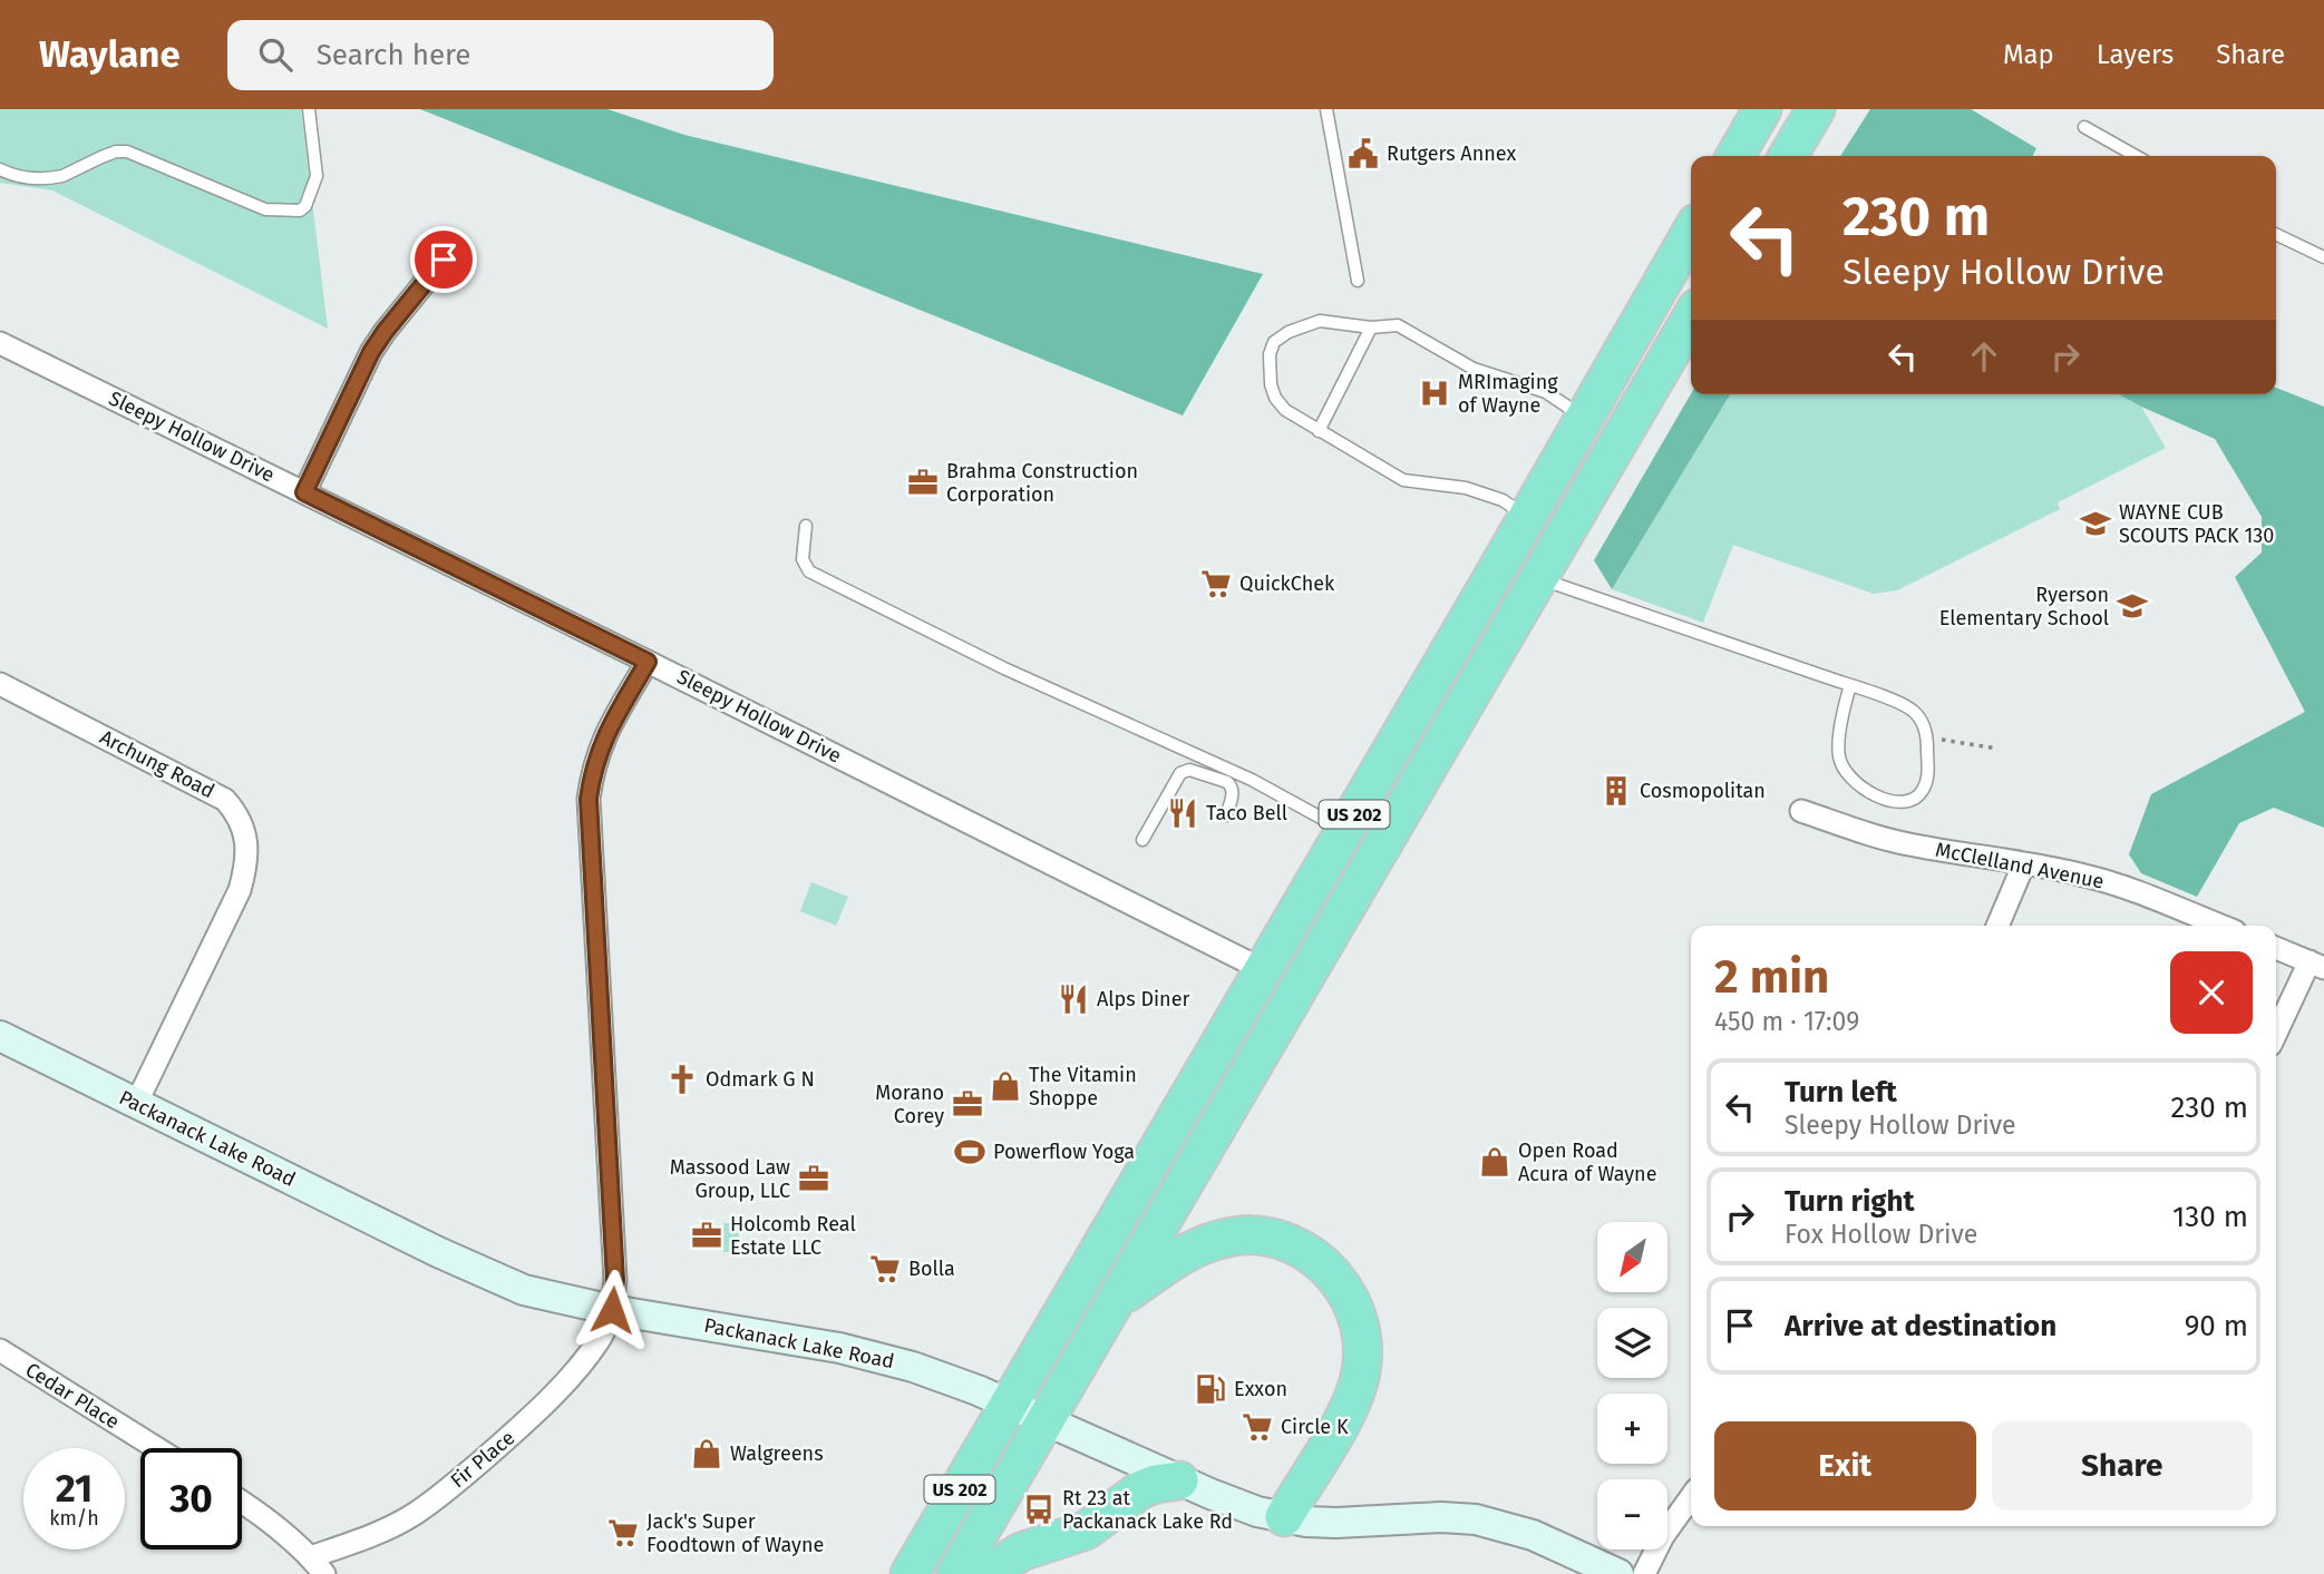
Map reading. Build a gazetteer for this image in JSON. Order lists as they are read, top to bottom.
{
  "streets": {
    "highway": ["US 202"],
    "street": [
      "Sleepy Hollow Drive",
      "Archung Road",
      "McClelland Avenue",
      "Packanack Lake Road",
      "Cedar Place",
      "Fir Place"
    ]
  },
  "crossings": [
    ["Sleepy Hollow Drive", "US 202"],
    ["Archung Road", "Packanack Lake Road"],
    ["US 202", "Packanack Lake Road"],
    ["Packanack Lake Road", "Fir Place"]
  ],
  "places": {
    "public building": ["Rutgers Annex"],
    "hospital": ["MRImaging of Wayne"],
    "office": [
      "Brahma Construction Corporation",
      "Morano Corey",
      "Massood Law Group, LLC",
      "Holcomb Real Estate LLC"
    ],
    "school or university": ["WAYNE CUB SCOUTS PACK 130", "Ryerson Elementary School"],
    "supermarket": [
      "QuickChek",
      "Bolla",
      "Circle K",
      "Jack's Super Foodtown of Wayne"
    ],
    "building": ["Cosmopolitan"],
    "restaurant": ["Taco Bell", "Alps Diner"],
    "church": ["Odmark G N"],
    "shop": ["The Vitamin Shoppe", "Open Road Acura of Wayne", "Walgreens"],
    "sports": ["Powerflow Yoga"],
    "fuel station": ["Exxon"],
    "bus stop": ["Rt 23 at Packanack Lake Rd"]
  },
  "north": "bottom left",
  "page": {
    "header": "Waylane",
    "search": "Search here",
    "nav": ["Map", "Layers", "Share"],
    "turn": ["230 m", "Sleepy Hollow Drive"],
    "heading": ["2 min", "450 m · 17:09"],
    "list": [
      {
        "name": "Turn left",
        "note": "Sleepy Hollow Drive",
        "value": "230 m"
      },
      {
        "name": "Turn right",
        "note": "Fox Hollow Drive",
        "value": "130 m"
      },
      {
        "name": "Arrive at destination",
        "value": "90 m"
      }
    ],
    "map_buttons": ["+", "−"],
    "buttons": ["Exit", "Share"],
    "speed": "21 km/h",
    "limit": "30"
  }
}
